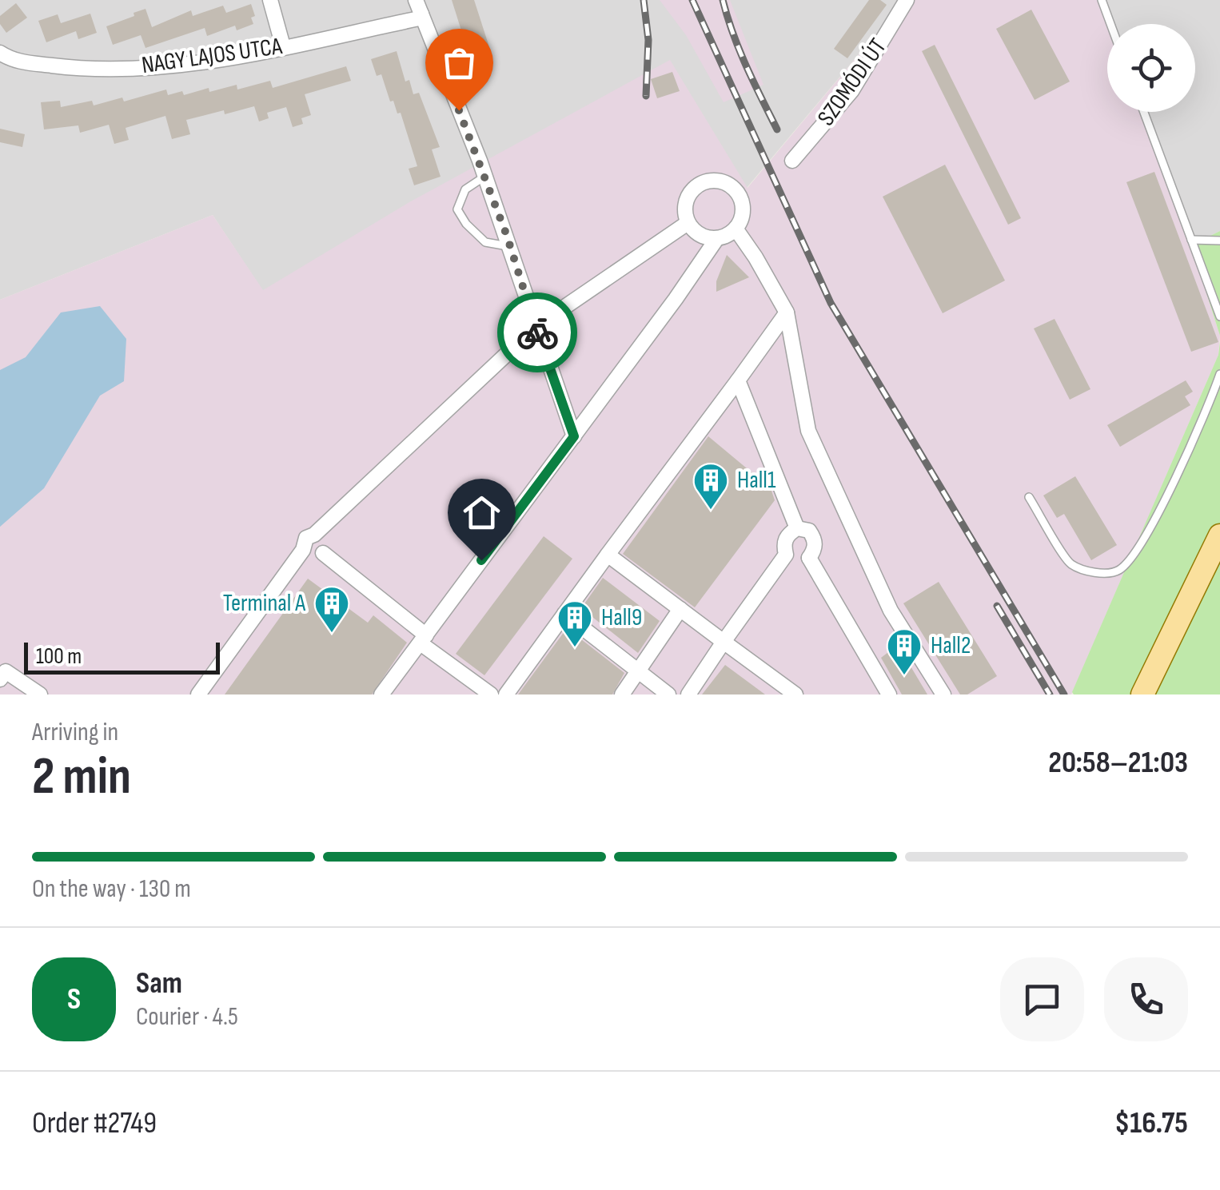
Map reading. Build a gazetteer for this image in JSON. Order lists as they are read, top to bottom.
{
  "streets": {
    "street": ["NAGY LAJOS UTCA", "SZOMÓDI ÚT"]
  },
  "places": {
    "building": [
      "Hall1",
      "Terminal A",
      "Hall9",
      "Hall2"
    ]
  },
  "scale_bar": "100 m",
  "page": {
    "scale": "100 m",
    "heading": ["2 min", "Arriving in", "20:58–21:03"],
    "panel": [
      "Sam",
      "Courier · 4.5",
      "Order #2749",
      "$16.75"
    ],
    "bar": "On the way · 130 m",
    "round": "S"
  }
}
